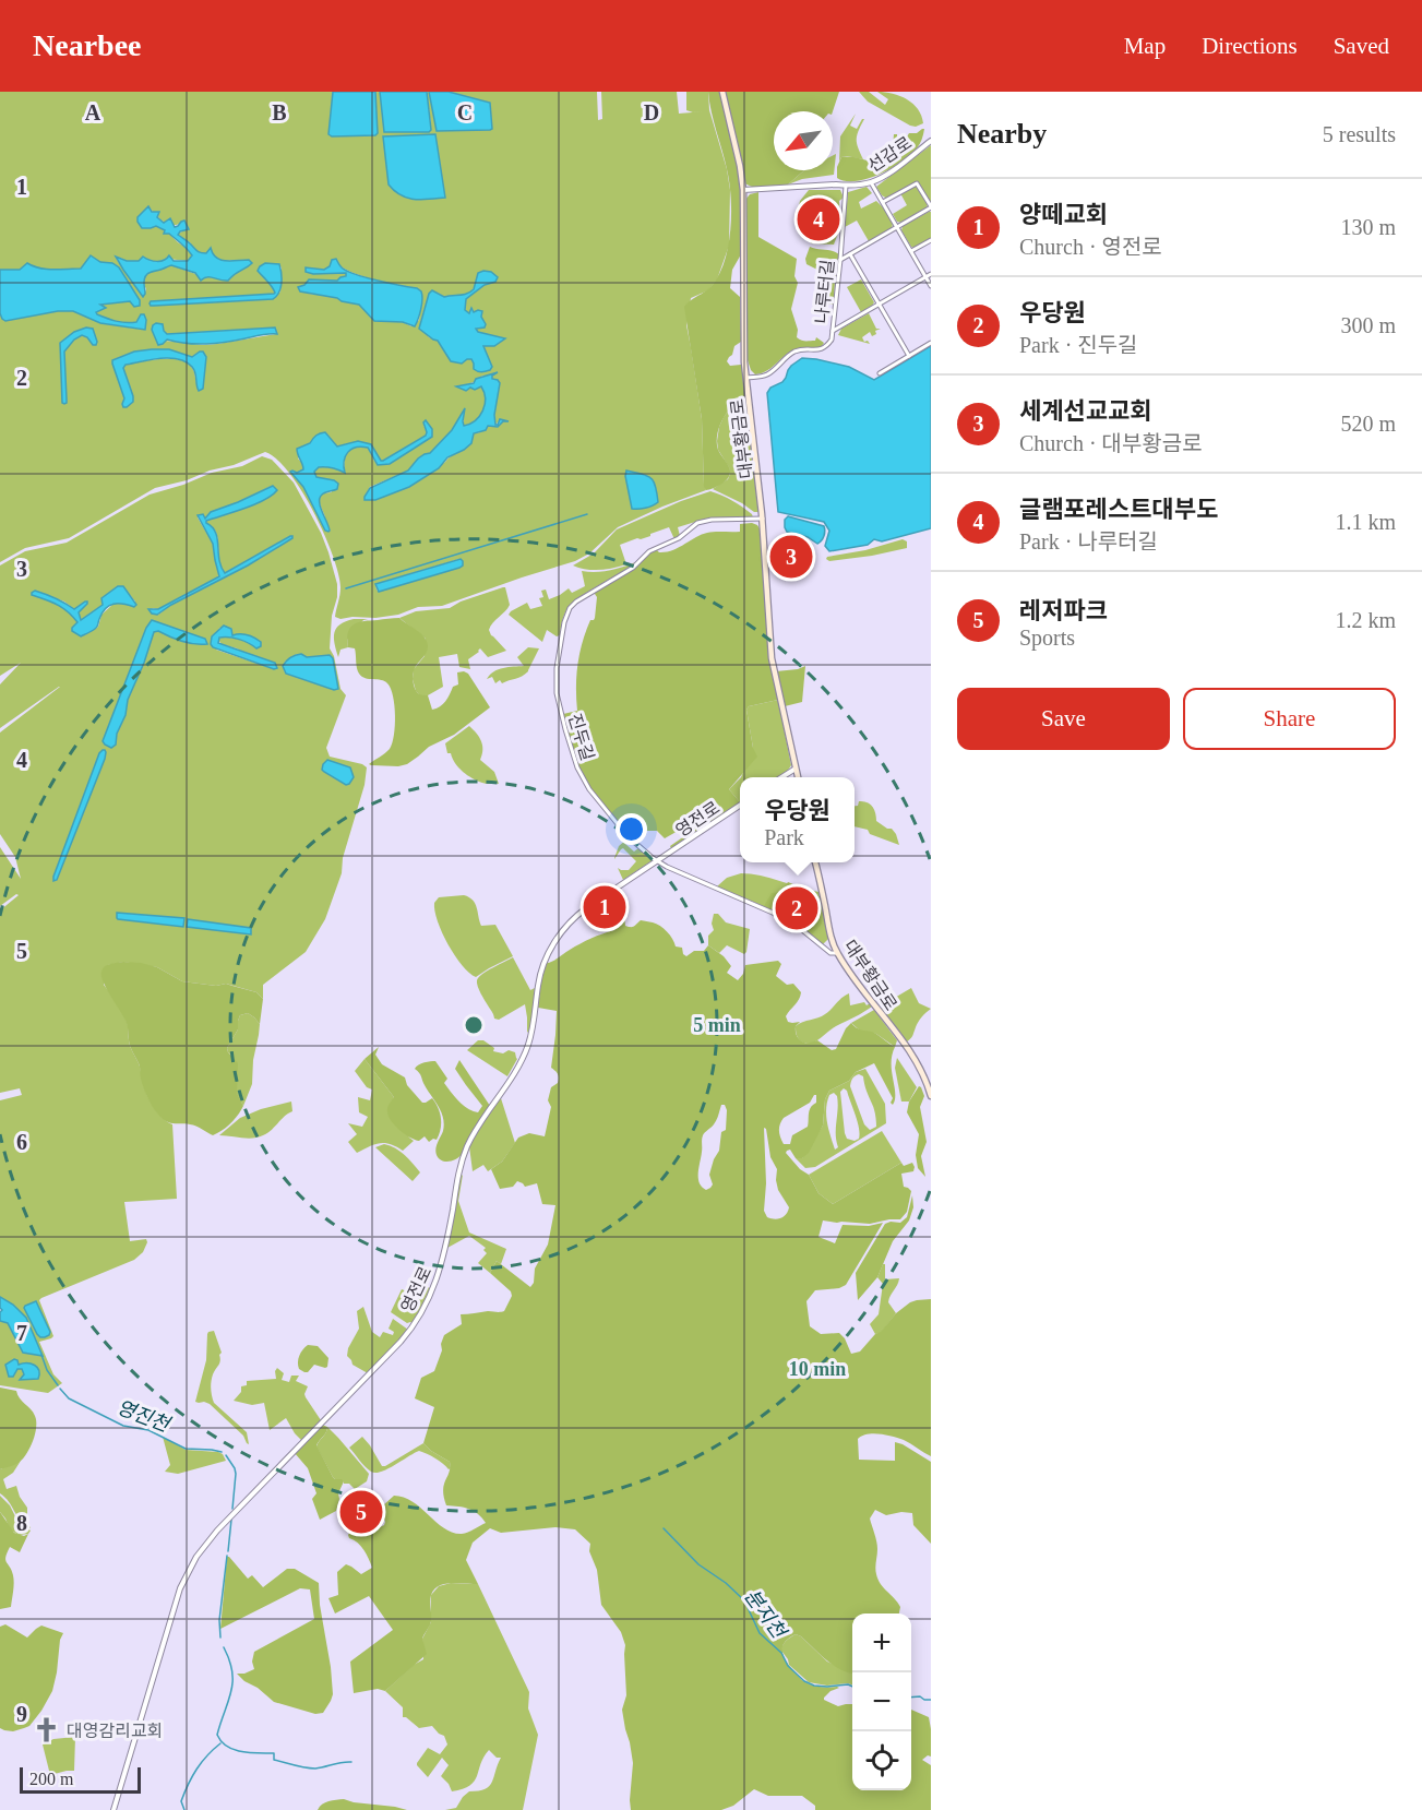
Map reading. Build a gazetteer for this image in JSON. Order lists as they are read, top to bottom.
{
  "streets": {
    "main road": ["대부황금로"],
    "street": [
      "선감로",
      "나루터길",
      "진두길",
      "영전로"
    ]
  },
  "crossings": [
    ["선감로", "나루터길"],
    ["선감로", "대부황금로"],
    ["나루터길", "대부황금로"],
    ["대부황금로", "진두길"],
    ["진두길", "영전로"]
  ],
  "water": ["영진천", "분지천"],
  "places": {
    "church": ["대영감리교회"]
  },
  "scale_bar": "200 m",
  "north": "bottom left",
  "page": {
    "header": "Nearbee",
    "nav": ["Map", "Directions", "Saved"],
    "heading": ["Nearby", "5 results"],
    "list": [
      {
        "mark": "1",
        "name": "양떼교회",
        "note": "Church · 영전로",
        "value": "130 m"
      },
      {
        "mark": "2",
        "name": "우당원",
        "note": "Park · 진두길",
        "value": "300 m"
      },
      {
        "mark": "3",
        "name": "세계선교교회",
        "note": "Church · 대부황금로",
        "value": "520 m"
      },
      {
        "mark": "4",
        "name": "글램포레스트대부도",
        "note": "Park · 나루터길",
        "value": "1.1 km"
      },
      {
        "mark": "5",
        "name": "레저파크",
        "note": "Sports",
        "value": "1.2 km"
      }
    ],
    "pins": [
      "4",
      "3",
      "1",
      "2",
      "5"
    ],
    "buttons": ["Save", "Share"],
    "popup": ["우당원", "Park"],
    "map_buttons": ["+", "−"],
    "scale": "200 m"
  },
  "grid": {
    "columns": [
      "A",
      "B",
      "C",
      "D"
    ],
    "rows": [
      "1",
      "2",
      "3",
      "4",
      "5",
      "6",
      "7",
      "8",
      "9"
    ]
  },
  "rings": ["5 min", "10 min"]
}
